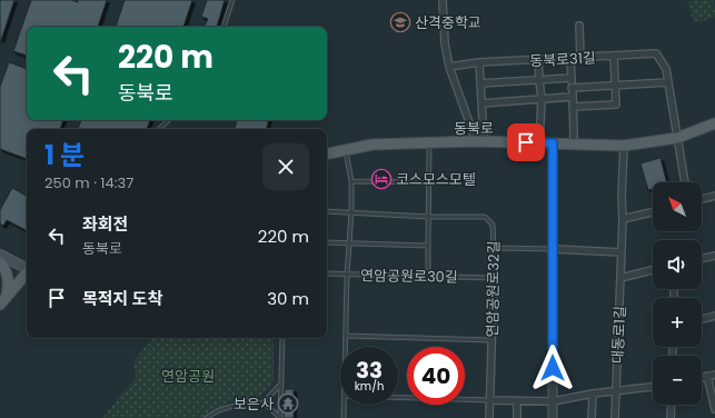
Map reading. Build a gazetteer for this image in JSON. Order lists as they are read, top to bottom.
{
  "streets": {
    "main road": ["동북로"],
    "street": ["동북로31길", "연암공원로32길", "대동로1길"],
    "lane": ["연암공원로30길"]
  },
  "crossings": [
    ["동북로31길", "동북로"],
    ["연암공원로30길", "연암공원로32길"]
  ],
  "parks": ["연암공원"],
  "places": {
    "school or university": ["산격중학교"],
    "hotel": ["코스모스모텔"],
    "temple": ["보은사"]
  },
  "north": "top left",
  "page": {
    "turn": ["220 m", "동북로"],
    "heading": ["1 분", "250 m · 14:37"],
    "map_buttons": ["+", "−"],
    "list": [
      {
        "name": "좌회전",
        "note": "동북로",
        "value": "220 m"
      },
      {
        "name": "목적지 도착",
        "value": "30 m"
      }
    ],
    "speed": "33 km/h",
    "limit": "40"
  }
}
